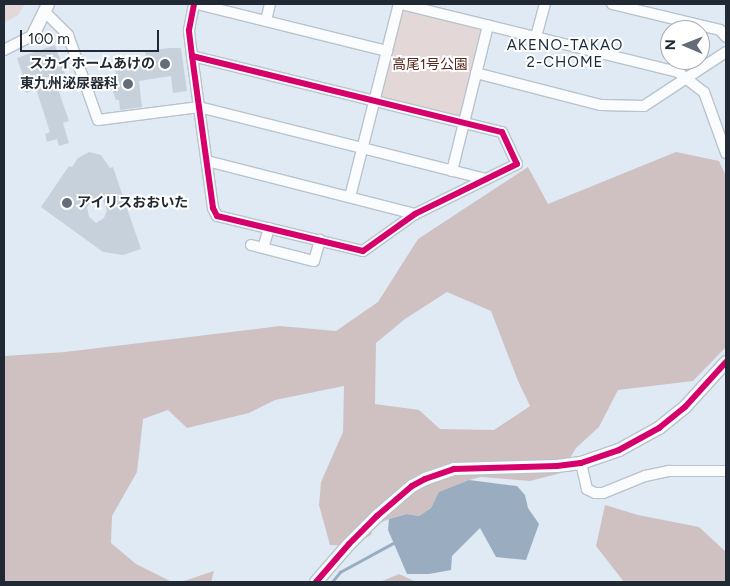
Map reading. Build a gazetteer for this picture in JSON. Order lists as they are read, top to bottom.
{
  "districts": ["AKENO-TAKAO 2-CHOME"],
  "parks": ["高尾1号公園"],
  "places": ["スカイホームあけの", "東九州泌尿器科", "アイリスおおいた"],
  "scale_bar": "100 m",
  "north": "left"
}
